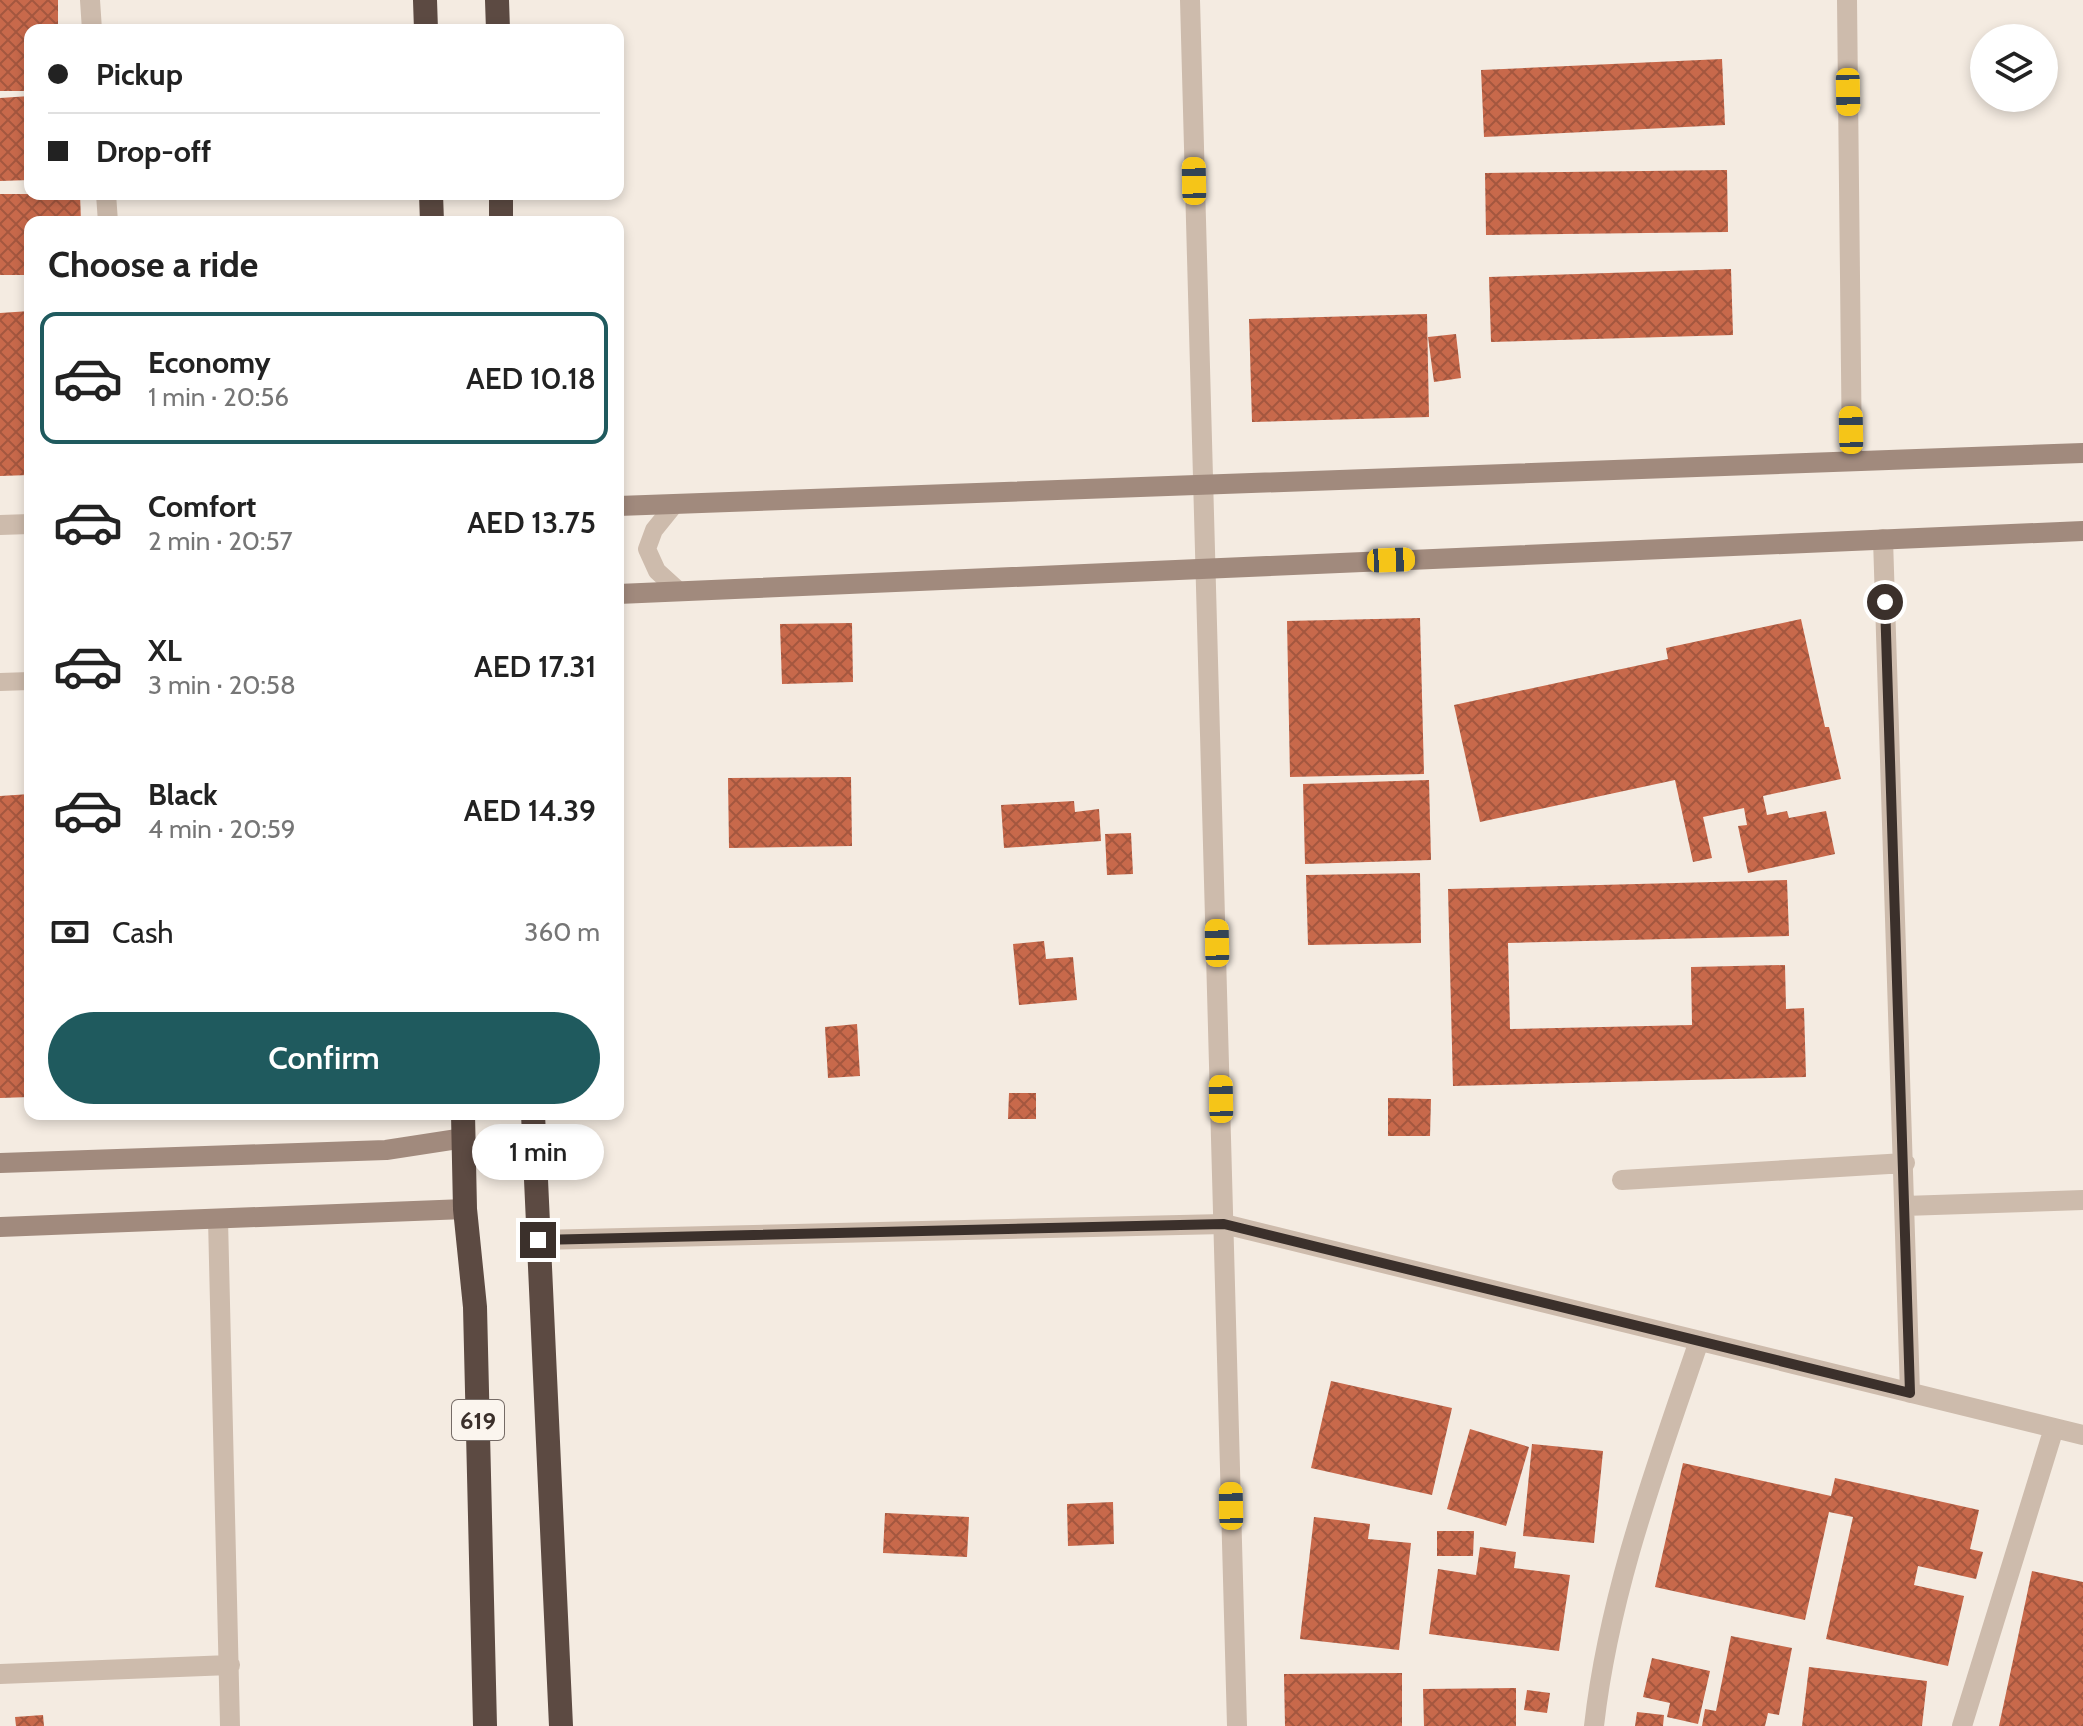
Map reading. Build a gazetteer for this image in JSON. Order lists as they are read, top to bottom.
{
  "streets": {
    "highway": ["619"]
  },
  "page": {
    "banner": ["Pickup", "Drop-off"],
    "heading": "Choose a ride",
    "list": [
      {
        "name": "Economy",
        "note": "1 min · 20:56",
        "value": "AED 10.18"
      },
      {
        "name": "Comfort",
        "note": "2 min · 20:57",
        "value": "AED 13.75"
      },
      {
        "name": "XL",
        "note": "3 min · 20:58",
        "value": "AED 17.31"
      },
      {
        "name": "Black",
        "note": "4 min · 20:59",
        "value": "AED 14.39"
      }
    ],
    "pay": ["Cash", "360 m"],
    "buttons": "Confirm",
    "bubble": "1 min"
  }
}
